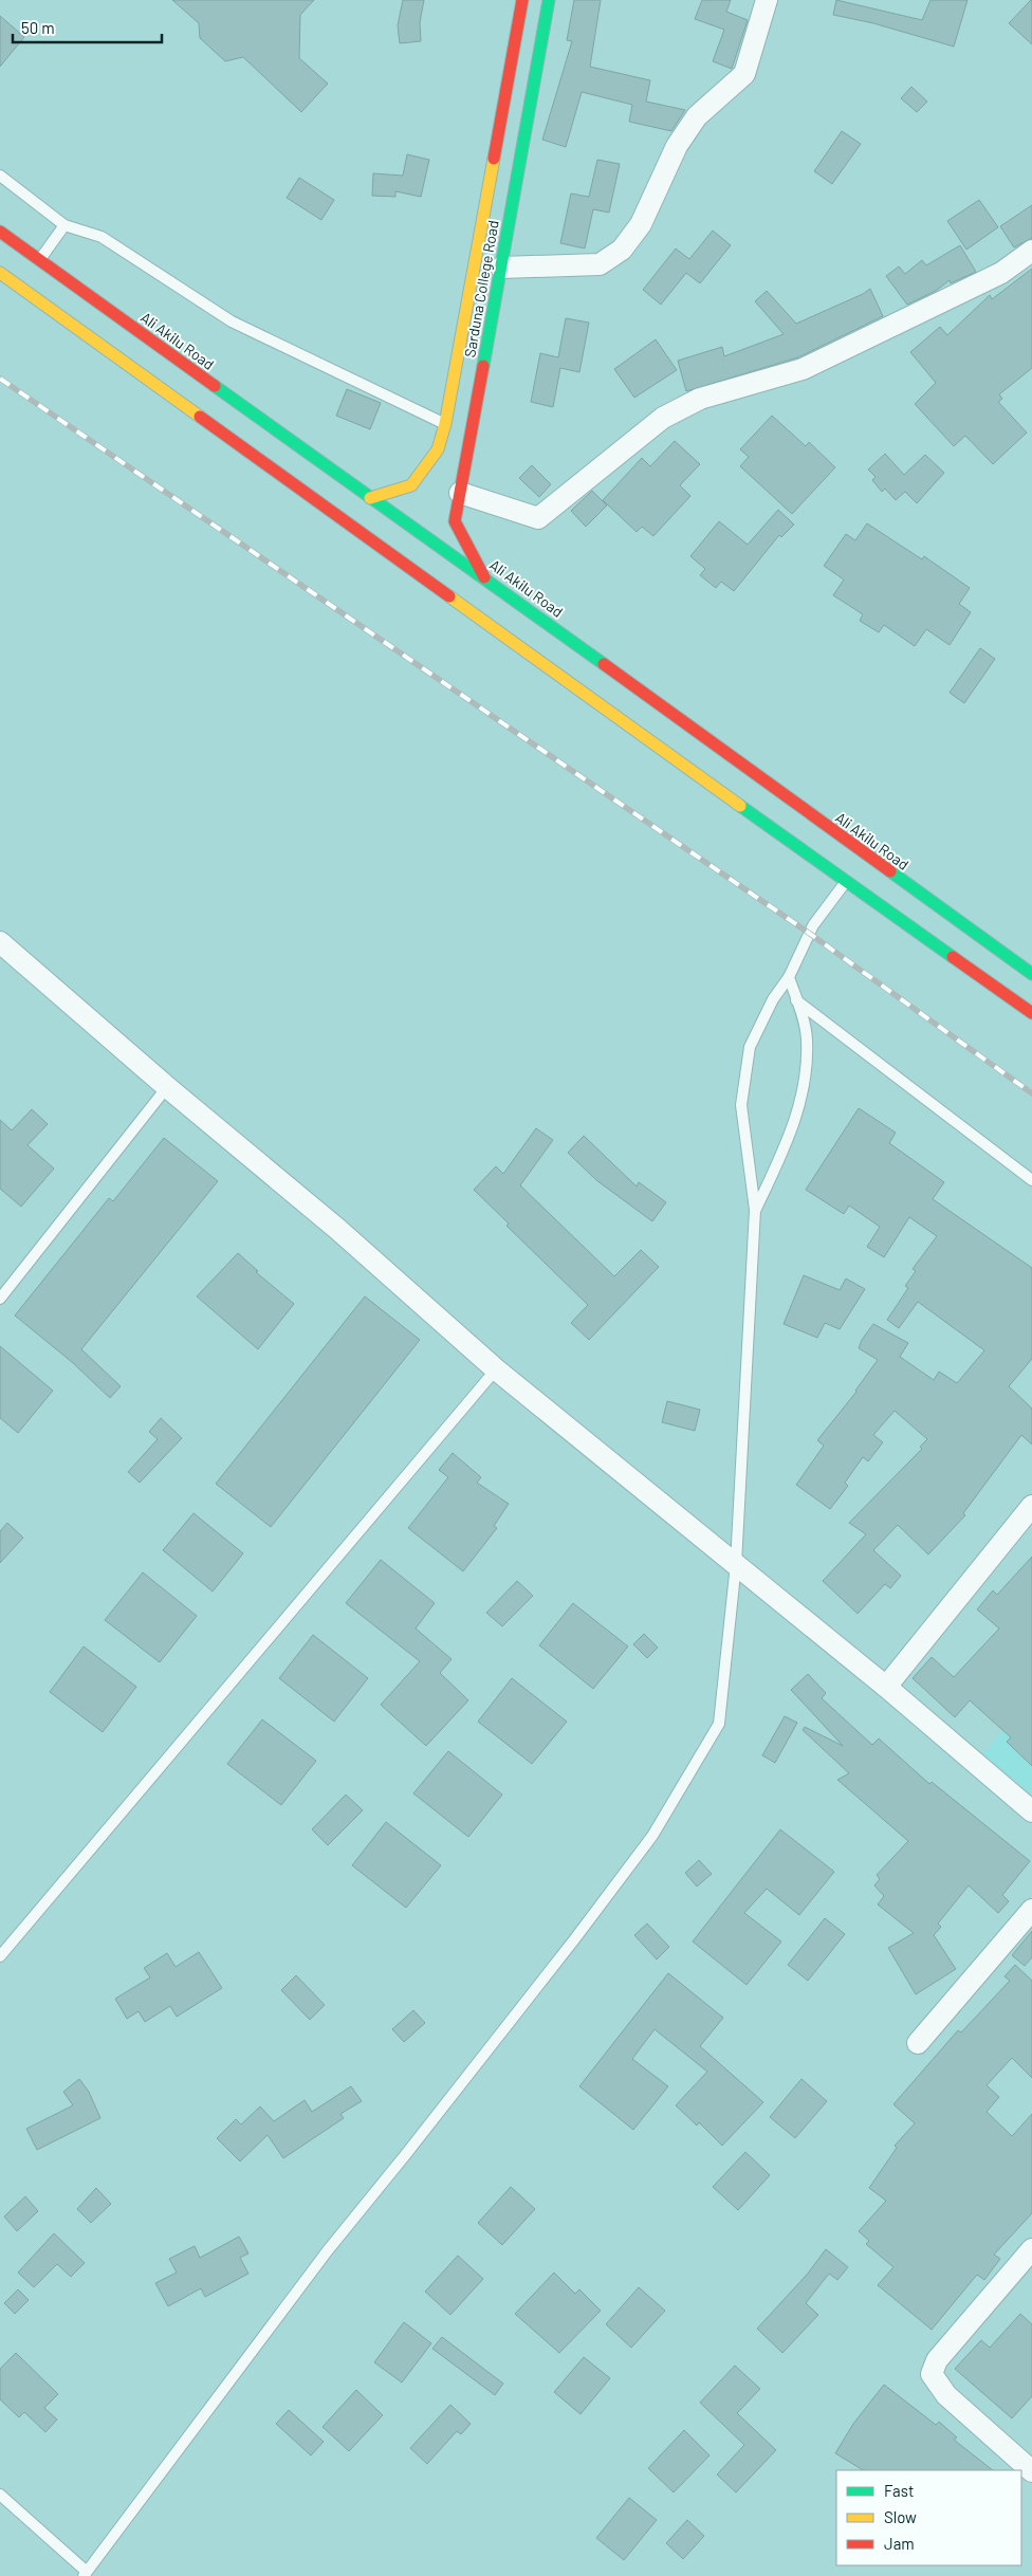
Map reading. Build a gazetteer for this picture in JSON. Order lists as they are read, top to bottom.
{
  "streets": {
    "main road": ["Sarduna College Road", "Ali Akilu Road"]
  },
  "crossings": [
    ["Sarduna College Road", "Ali Akilu Road"]
  ],
  "legend": ["Fast", "Slow", "Jam"],
  "scale_bar": "50 m"
}
